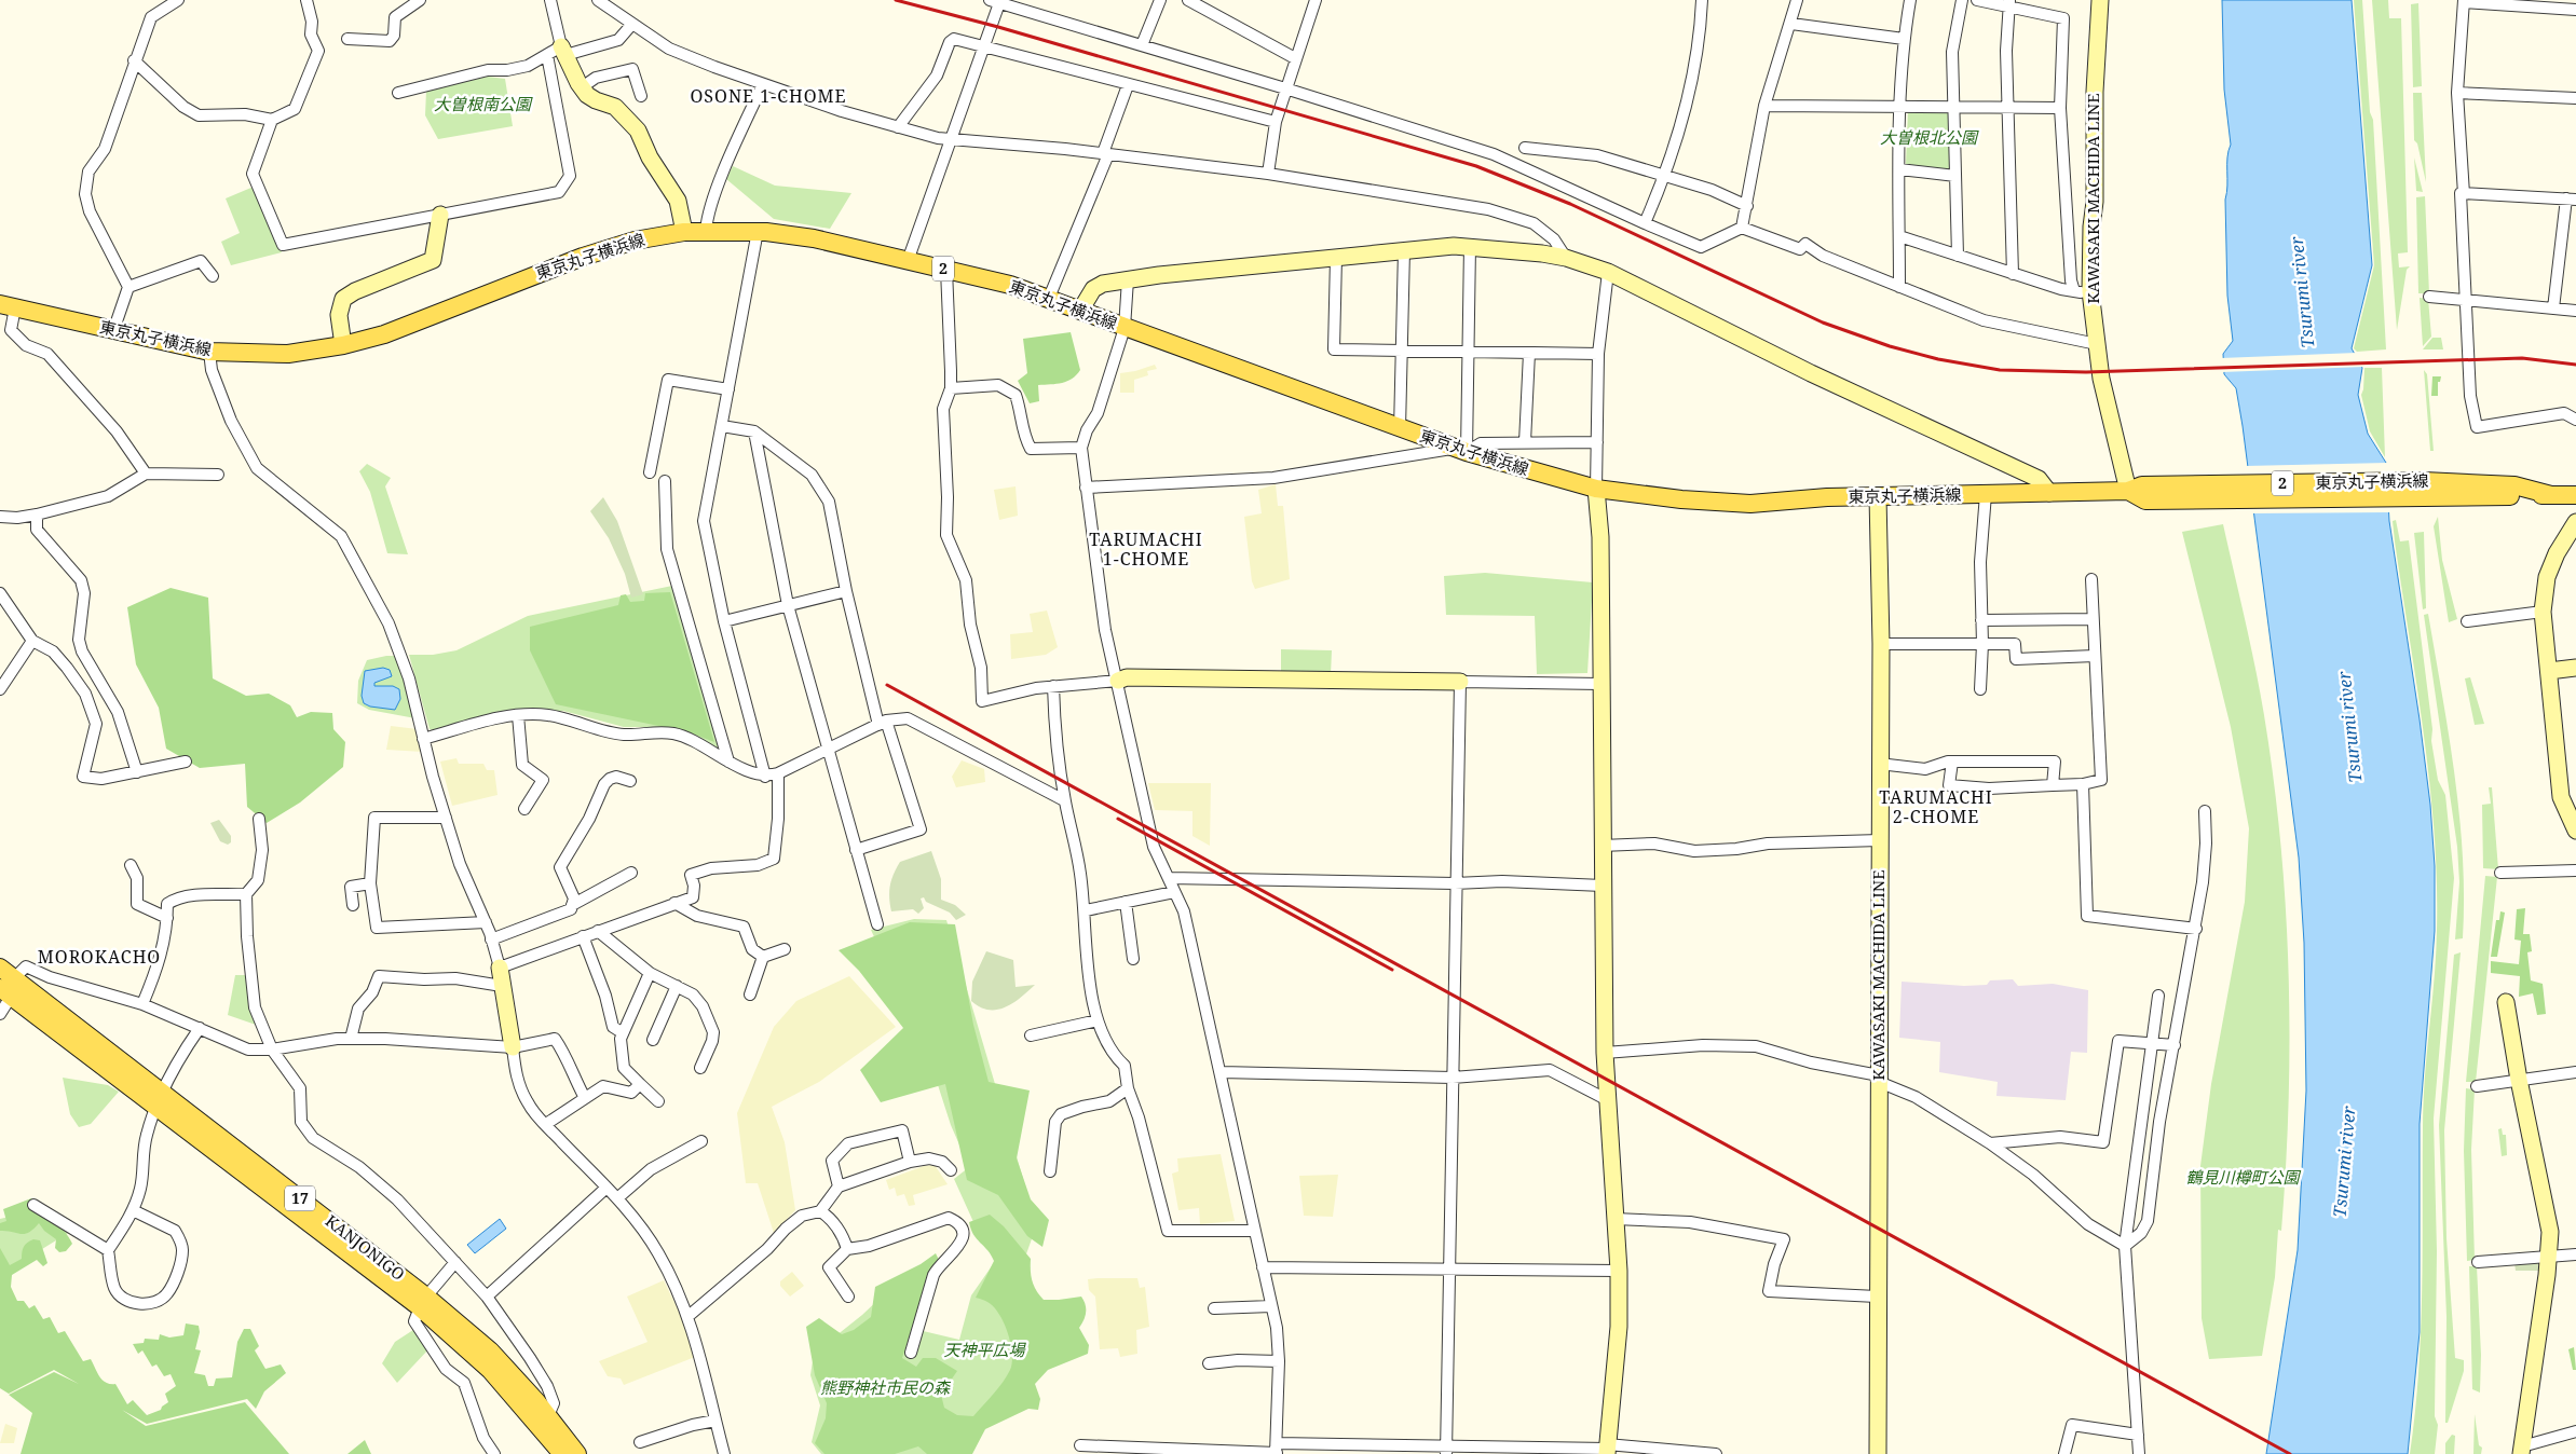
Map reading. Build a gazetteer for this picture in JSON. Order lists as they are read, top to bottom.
{
  "streets": {
    "main road": [
      "東京丸子横浜線",
      "2",
      "17",
      "KANJONIGO"
    ],
    "street": ["KAWASAKI MACHIDA LINE"]
  },
  "crossings": [
    ["KAWASAKI MACHIDA LINE", "東京丸子横浜線"]
  ],
  "districts": [
    "OSONE 1-CHOME",
    "TARUMACHI 1-CHOME",
    "TARUMACHI 2-CHOME",
    "MOROKACHO"
  ],
  "water": ["Tsurumi river"],
  "parks": [
    "大曽根南公園",
    "大曽根北公園",
    "鶴見川樽町公園",
    "天神平広場",
    "熊野神社市民の森"
  ]
}
